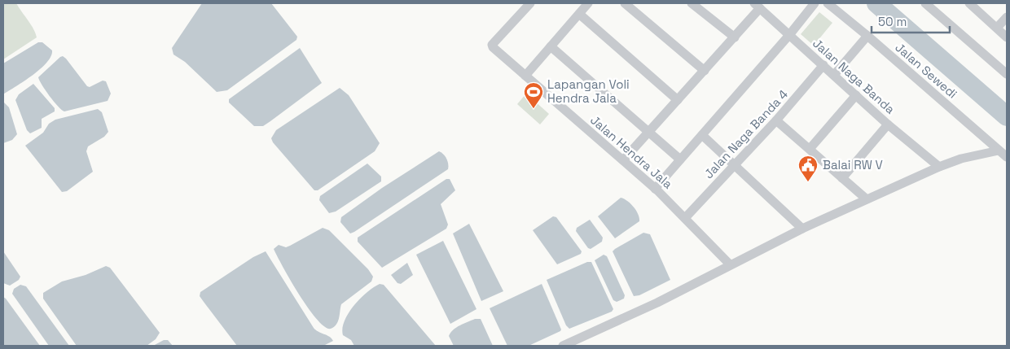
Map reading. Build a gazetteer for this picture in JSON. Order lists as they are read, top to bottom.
{
  "streets": {
    "street": [
      "Jalan Sewedi",
      "Jalan Naga Banda",
      "Jalan Naga Banda 4",
      "Jalan Hendra Jala"
    ]
  },
  "crossings": [
    ["Jalan Naga Banda", "Jalan Naga Banda 4"],
    ["Jalan Naga Banda 4", "Jalan Hendra Jala"]
  ],
  "places": {
    "sports": ["Lapangan Voli Hendra Jala"],
    "public building": ["Balai RW V"]
  },
  "scale_bar": "50 m"
}
